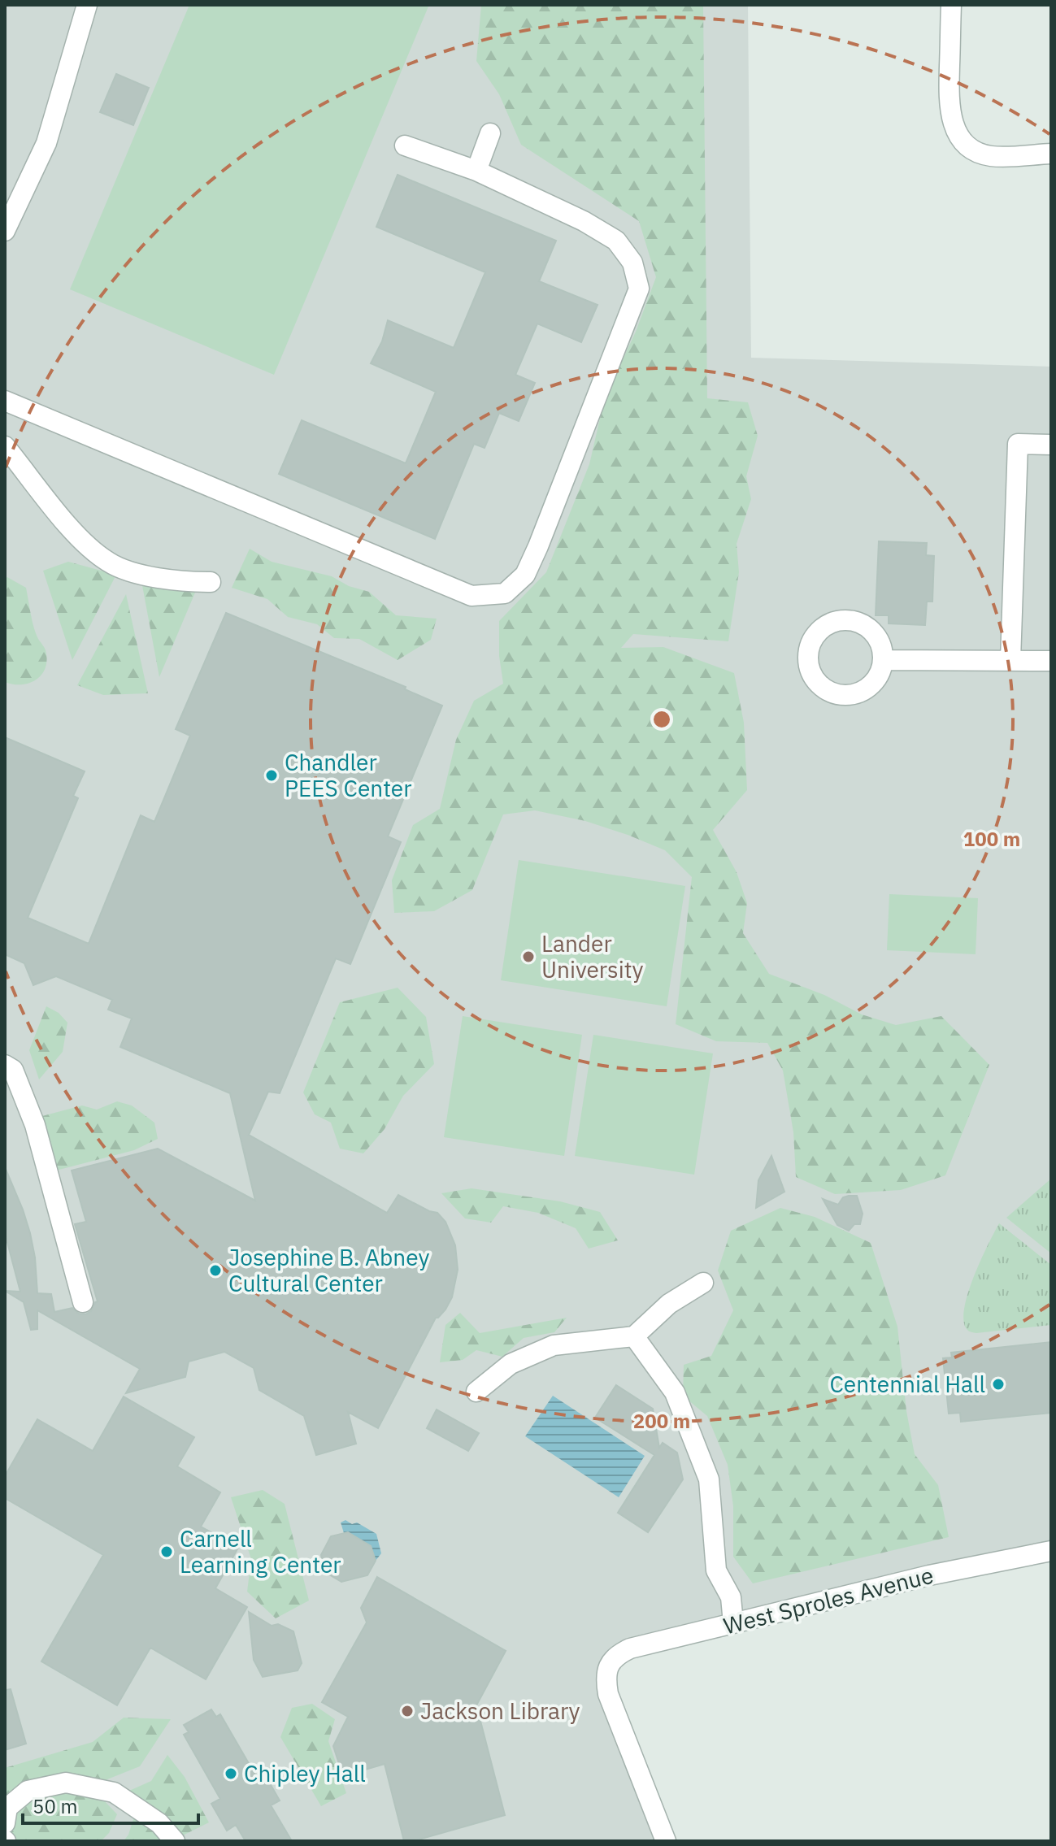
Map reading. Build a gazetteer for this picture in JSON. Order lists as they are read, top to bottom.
{
  "streets": {
    "street": ["West Sproles Avenue"]
  },
  "places": [
    "Chandler PEES Center",
    "Lander University",
    "Josephine B. Abney Cultural Center",
    "Centennial Hall",
    "Carnell Learning Center",
    "Jackson Library",
    "Chipley Hall"
  ],
  "scale_bar": "50 m",
  "rings": ["100 m", "200 m"]
}
